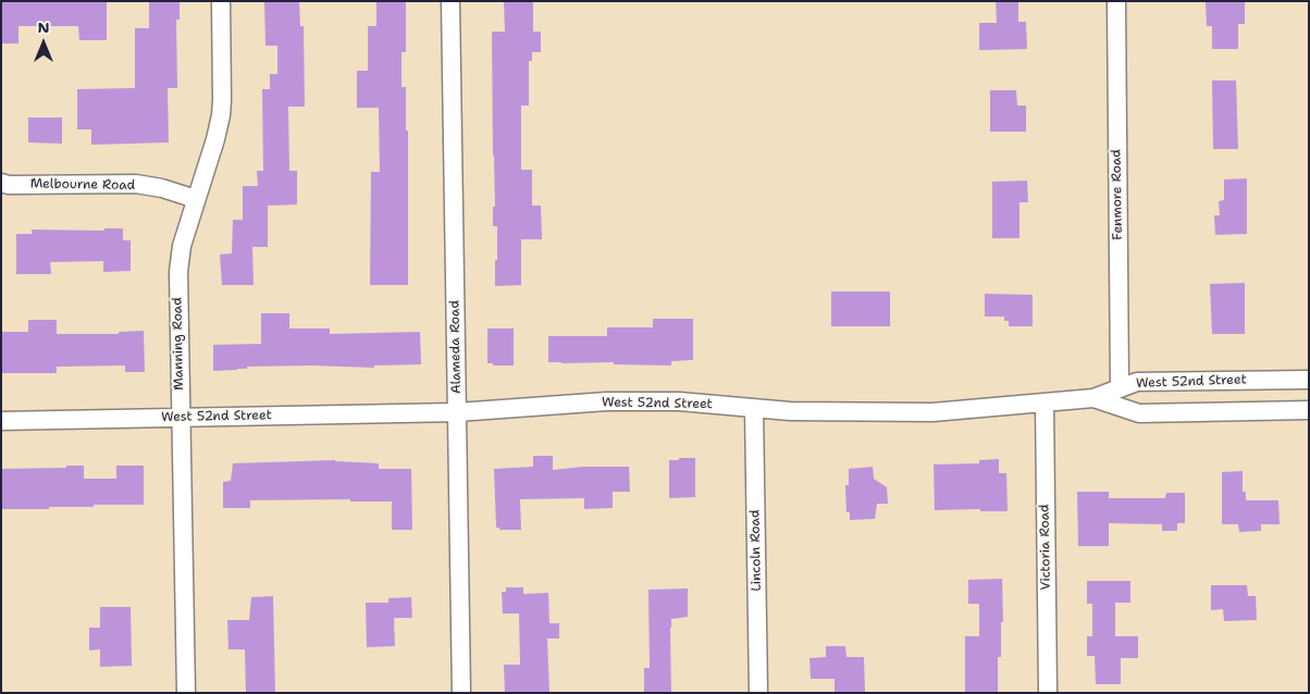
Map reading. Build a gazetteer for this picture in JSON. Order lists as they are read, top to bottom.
{
  "streets": {
    "street": [
      "Melbourne Road",
      "Fenmore Road",
      "Manning Road",
      "Alameda Road",
      "West 52nd Street",
      "Victoria Road",
      "Lincoln Road"
    ]
  },
  "crossings": [
    ["Melbourne Road", "Manning Road"],
    ["Fenmore Road", "West 52nd Street"],
    ["Manning Road", "West 52nd Street"],
    ["Alameda Road", "West 52nd Street"],
    ["West 52nd Street", "Victoria Road"],
    ["West 52nd Street", "Lincoln Road"]
  ],
  "north": "top"
}
